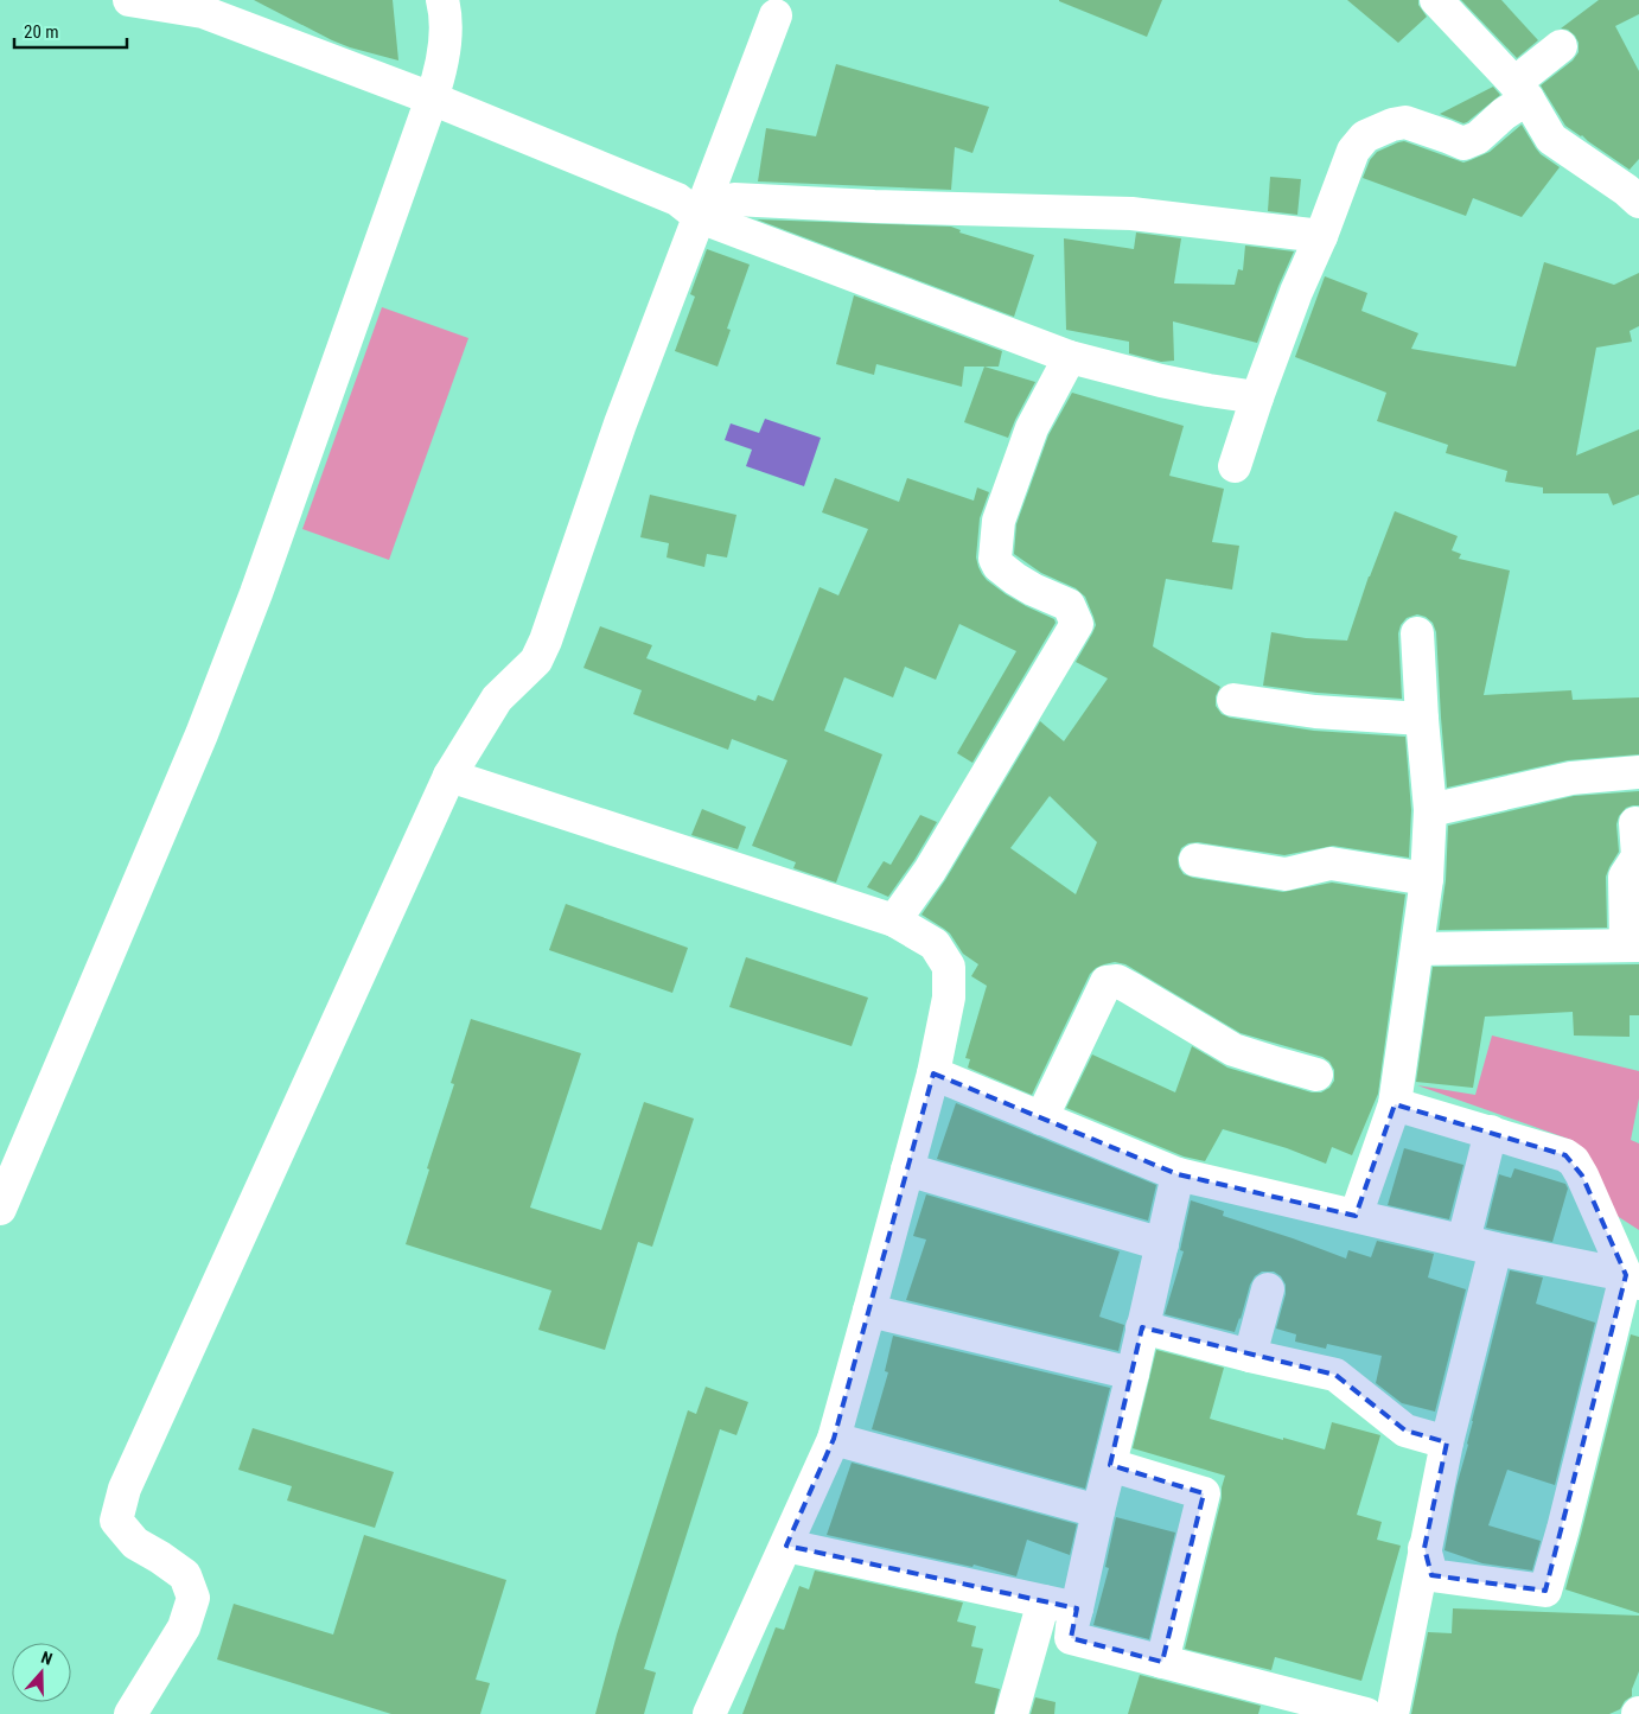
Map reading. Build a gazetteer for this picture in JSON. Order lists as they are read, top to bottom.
{
  "scale_bar": "20 m",
  "north": "top"
}
